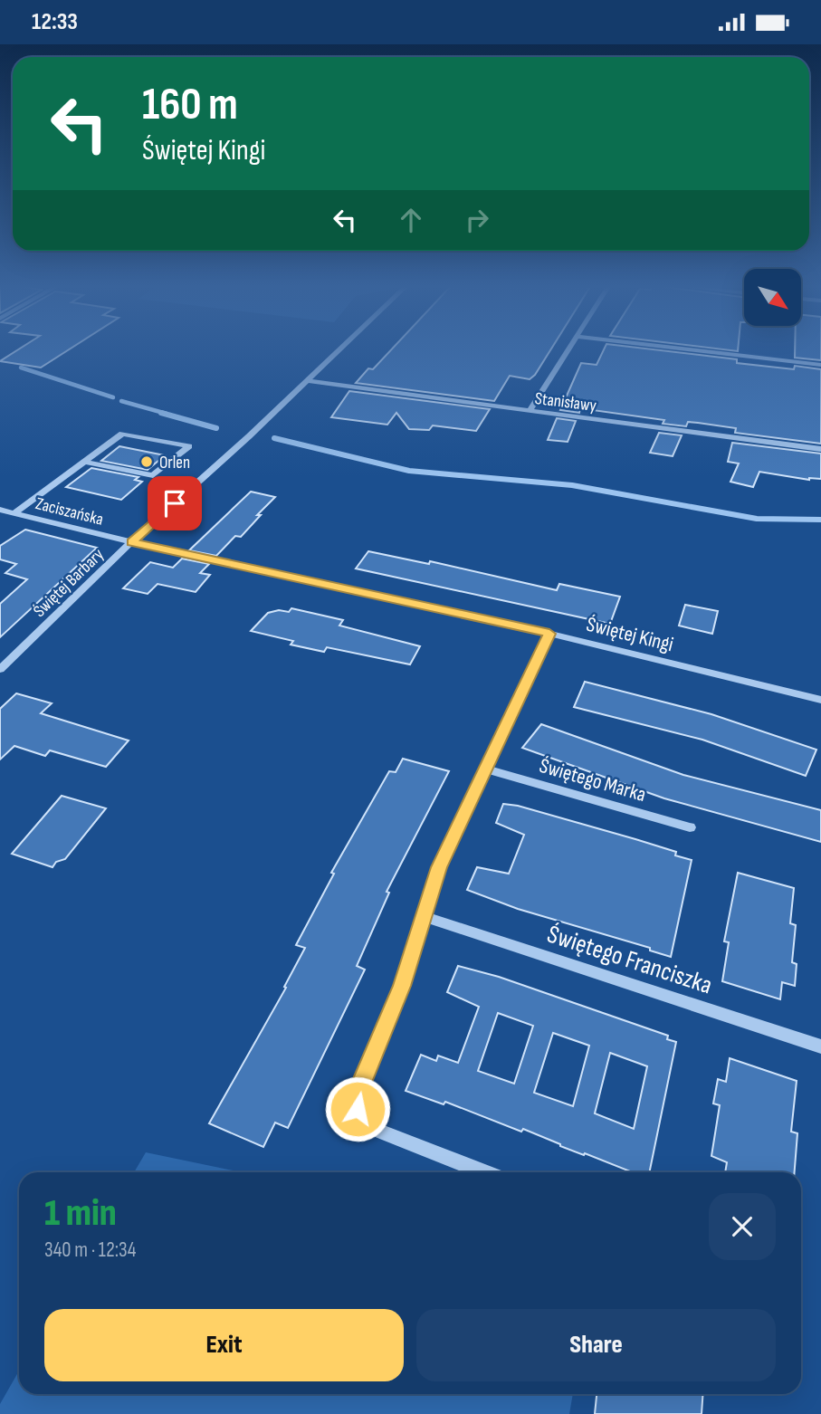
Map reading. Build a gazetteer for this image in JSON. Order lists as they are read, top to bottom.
{
  "streets": {
    "street": [
      "Stanisławy",
      "Zaciszańska",
      "Świętej Barbary",
      "Świętej Kingi",
      "Świętego Marka",
      "Świętego Franciszka"
    ]
  },
  "crossings": [
    ["Stanisławy", "Świętej Barbary"],
    ["Zaciszańska", "Świętej Barbary"],
    ["Zaciszańska", "Świętej Kingi"],
    ["Świętej Barbary", "Świętej Kingi"]
  ],
  "places": ["Orlen"],
  "north": "bottom right",
  "page": {
    "status": "12:33",
    "turn": ["160 m", "Świętej Kingi"],
    "heading": ["1 min", "340 m · 12:34"],
    "buttons": ["Exit", "Share"]
  }
}
